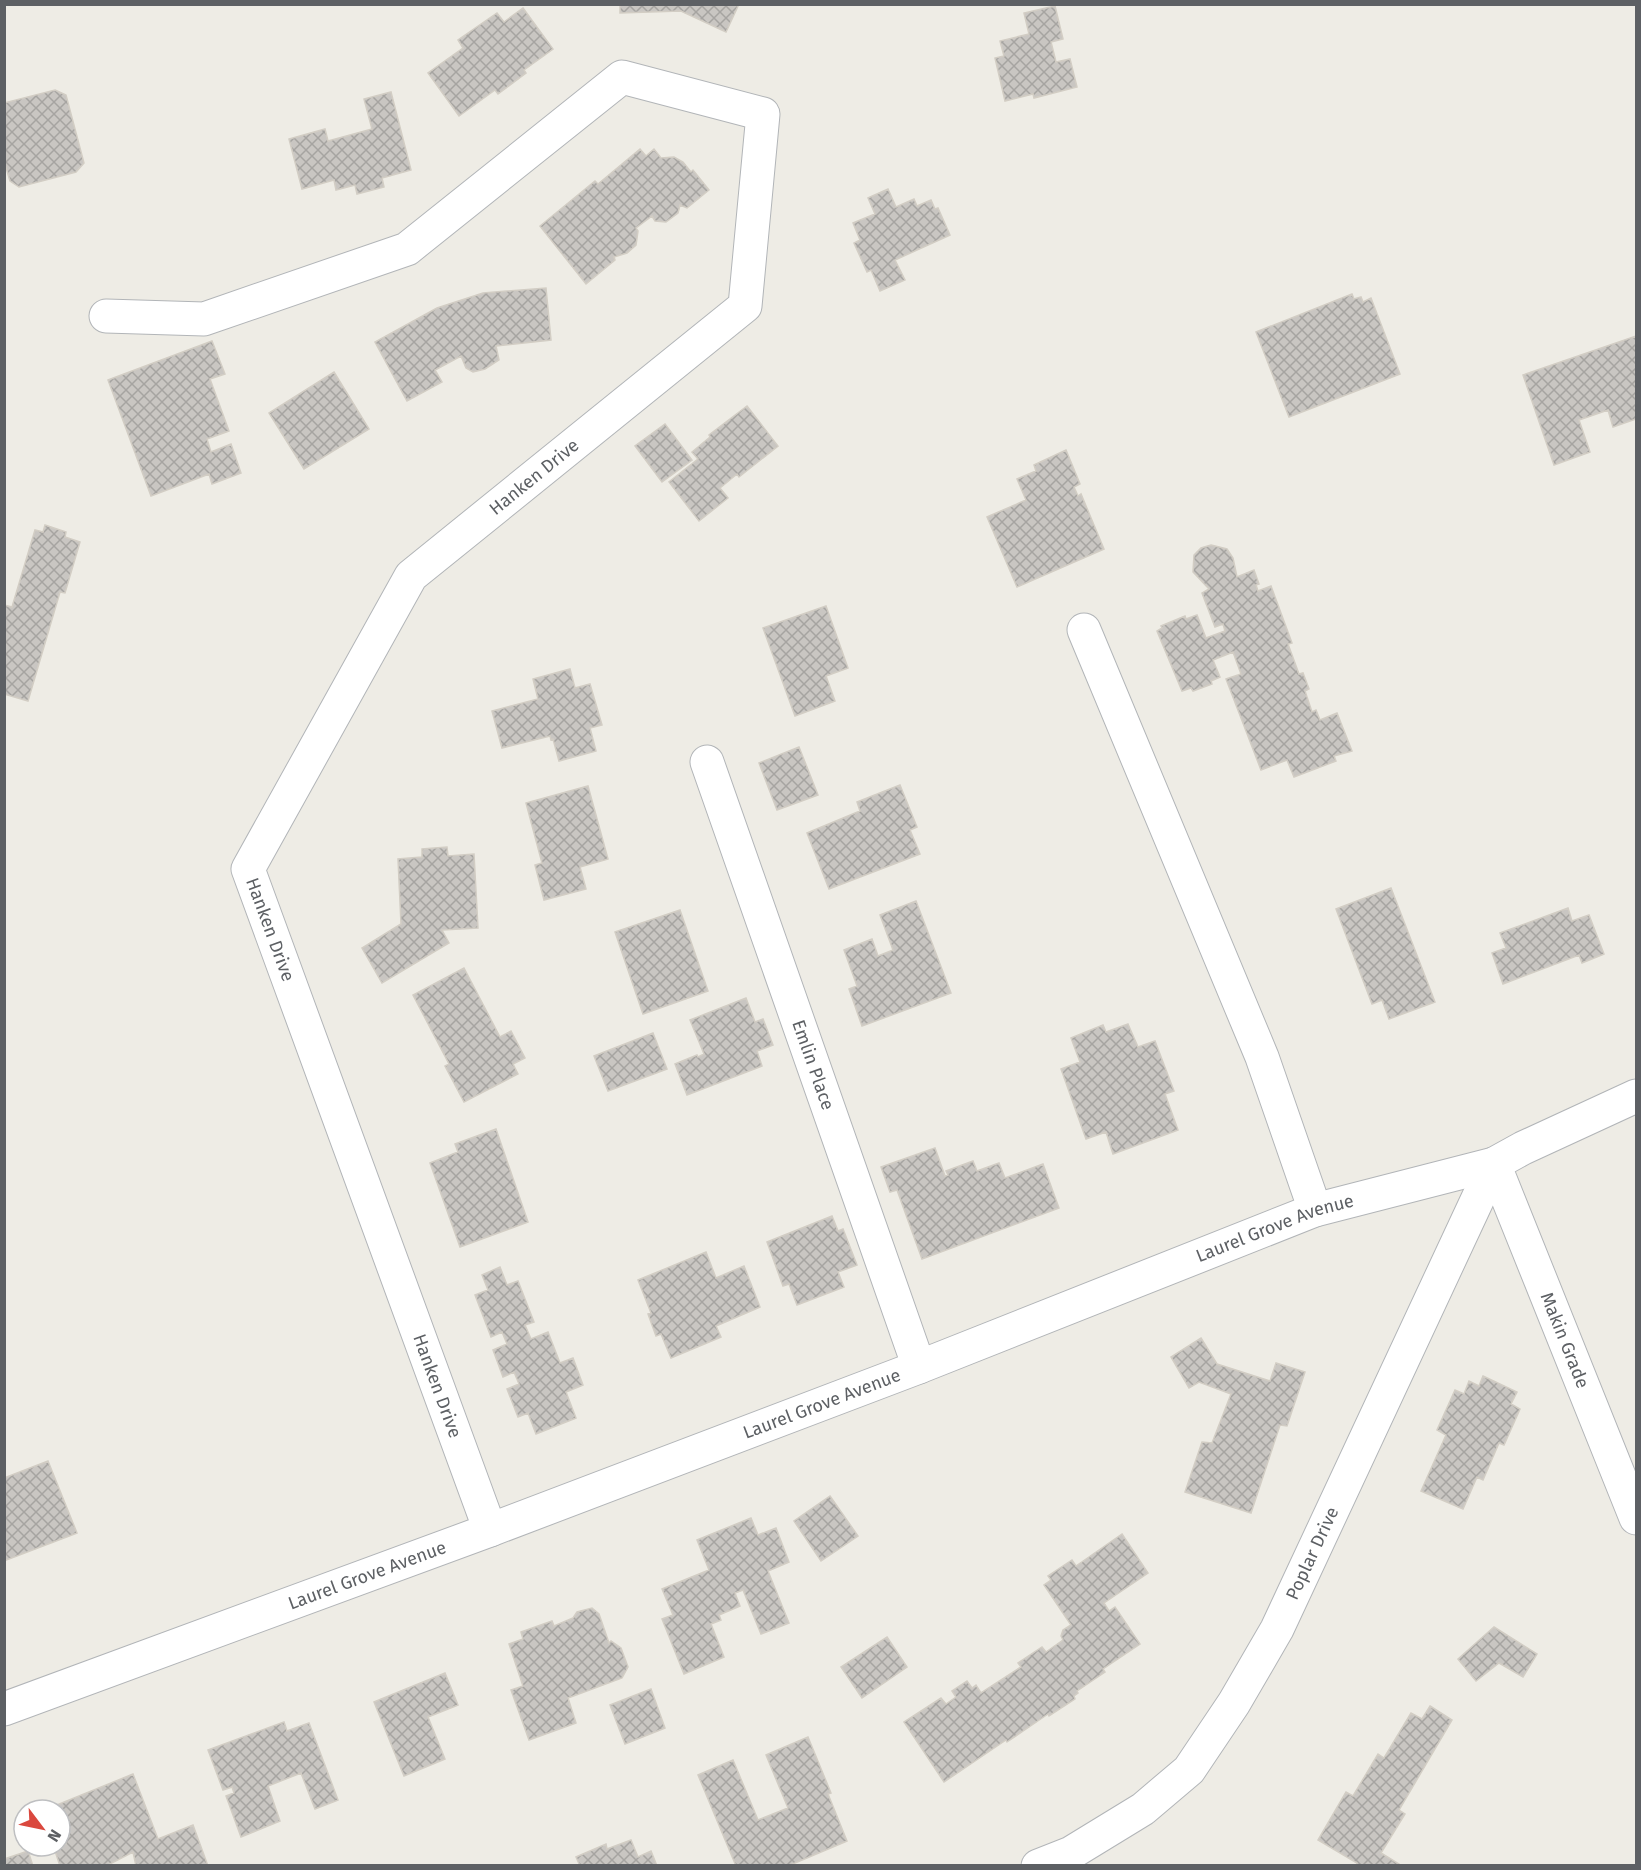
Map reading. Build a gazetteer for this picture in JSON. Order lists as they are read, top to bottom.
{
  "streets": {
    "street": [
      "Hanken Drive",
      "Emlin Place",
      "Laurel Grove Avenue",
      "Makin Grade",
      "Poplar Drive"
    ]
  },
  "crossings": [
    ["Hanken Drive", "Laurel Grove Avenue"],
    ["Emlin Place", "Laurel Grove Avenue"],
    ["Laurel Grove Avenue", "Makin Grade"],
    ["Laurel Grove Avenue", "Poplar Drive"],
    ["Makin Grade", "Poplar Drive"]
  ],
  "north": "bottom right"
}
